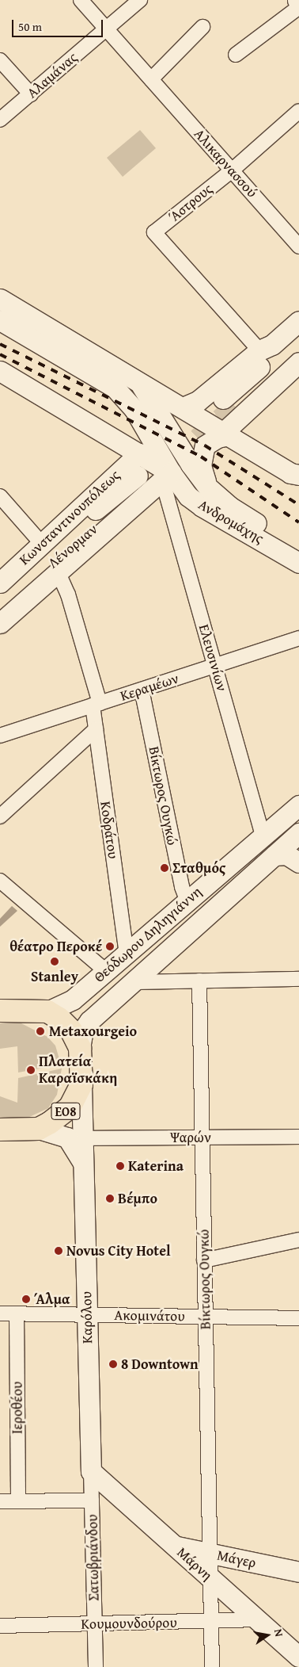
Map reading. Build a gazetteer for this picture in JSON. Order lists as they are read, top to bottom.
{
  "streets": {
    "main road": [
      "Κωνσταντινουπόλεως",
      "Ανδρομάχης",
      "Λένορμαν",
      "Θεόδωρου Δηληγιάννη",
      "ΕΟ8",
      "Καρόλου",
      "Μάγερ",
      "Μάρνη"
    ],
    "street": [
      "Αλαμάνας",
      "Αλικαρνασσού",
      "Άστρους",
      "Ελευσινίων",
      "Κεραμέων",
      "Βίκτωρος Ουγκώ",
      "Κοδράτου",
      "Ψαρών",
      "Ακομινάτου",
      "Ιεροθέου",
      "Σατωβριάνδου",
      "Κουμουνδούρου"
    ]
  },
  "crossings": [
    ["Αλαμάνας", "Αλικαρνασσού"],
    ["Αλικαρνασσού", "Άστρους"],
    ["Ανδρομάχης", "Λένορμαν"],
    ["Ανδρομάχης", "Ελευσινίων"],
    ["Λένορμαν", "Ελευσινίων"],
    ["Ελευσινίων", "Κεραμέων"],
    ["Ελευσινίων", "Θεόδωρου Δηληγιάννη"],
    ["Κεραμέων", "Βίκτωρος Ουγκώ"],
    ["Κεραμέων", "Κοδράτου"],
    ["Βίκτωρος Ουγκώ", "Θεόδωρου Δηληγιάννη"],
    ["Βίκτωρος Ουγκώ", "Ψαρών"],
    ["Βίκτωρος Ουγκώ", "Ακομινάτου"],
    ["Βίκτωρος Ουγκώ", "Μάγερ"],
    ["Βίκτωρος Ουγκώ", "Μάρνη"],
    ["Βίκτωρος Ουγκώ", "Κουμουνδούρου"],
    ["Κοδράτου", "Θεόδωρου Δηληγιάννη"],
    ["Θεόδωρου Δηληγιάννη", "ΕΟ8"],
    ["ΕΟ8", "Καρόλου"],
    ["Ψαρών", "Καρόλου"],
    ["Ακομινάτου", "Καρόλου"],
    ["Ακομινάτου", "Ιεροθέου"],
    ["Καρόλου", "Σατωβριάνδου"],
    ["Καρόλου", "Μάρνη"],
    ["Σατωβριάνδου", "Μάρνη"],
    ["Σατωβριάνδου", "Κουμουνδούρου"],
    ["Μάγερ", "Μάρνη"],
    ["Μάρνη", "Κουμουνδούρου"]
  ],
  "places": [
    "Σταθμός",
    "θέατρο Περοκέ",
    "Stanley",
    "Metaxourgeio",
    "Πλατεία Καραϊσκάκη",
    "Katerina",
    "Βέμπο",
    "Novus City Hotel",
    "Άλμα",
    "8 Downtown"
  ],
  "scale_bar": "50 m",
  "north": "right"
}
